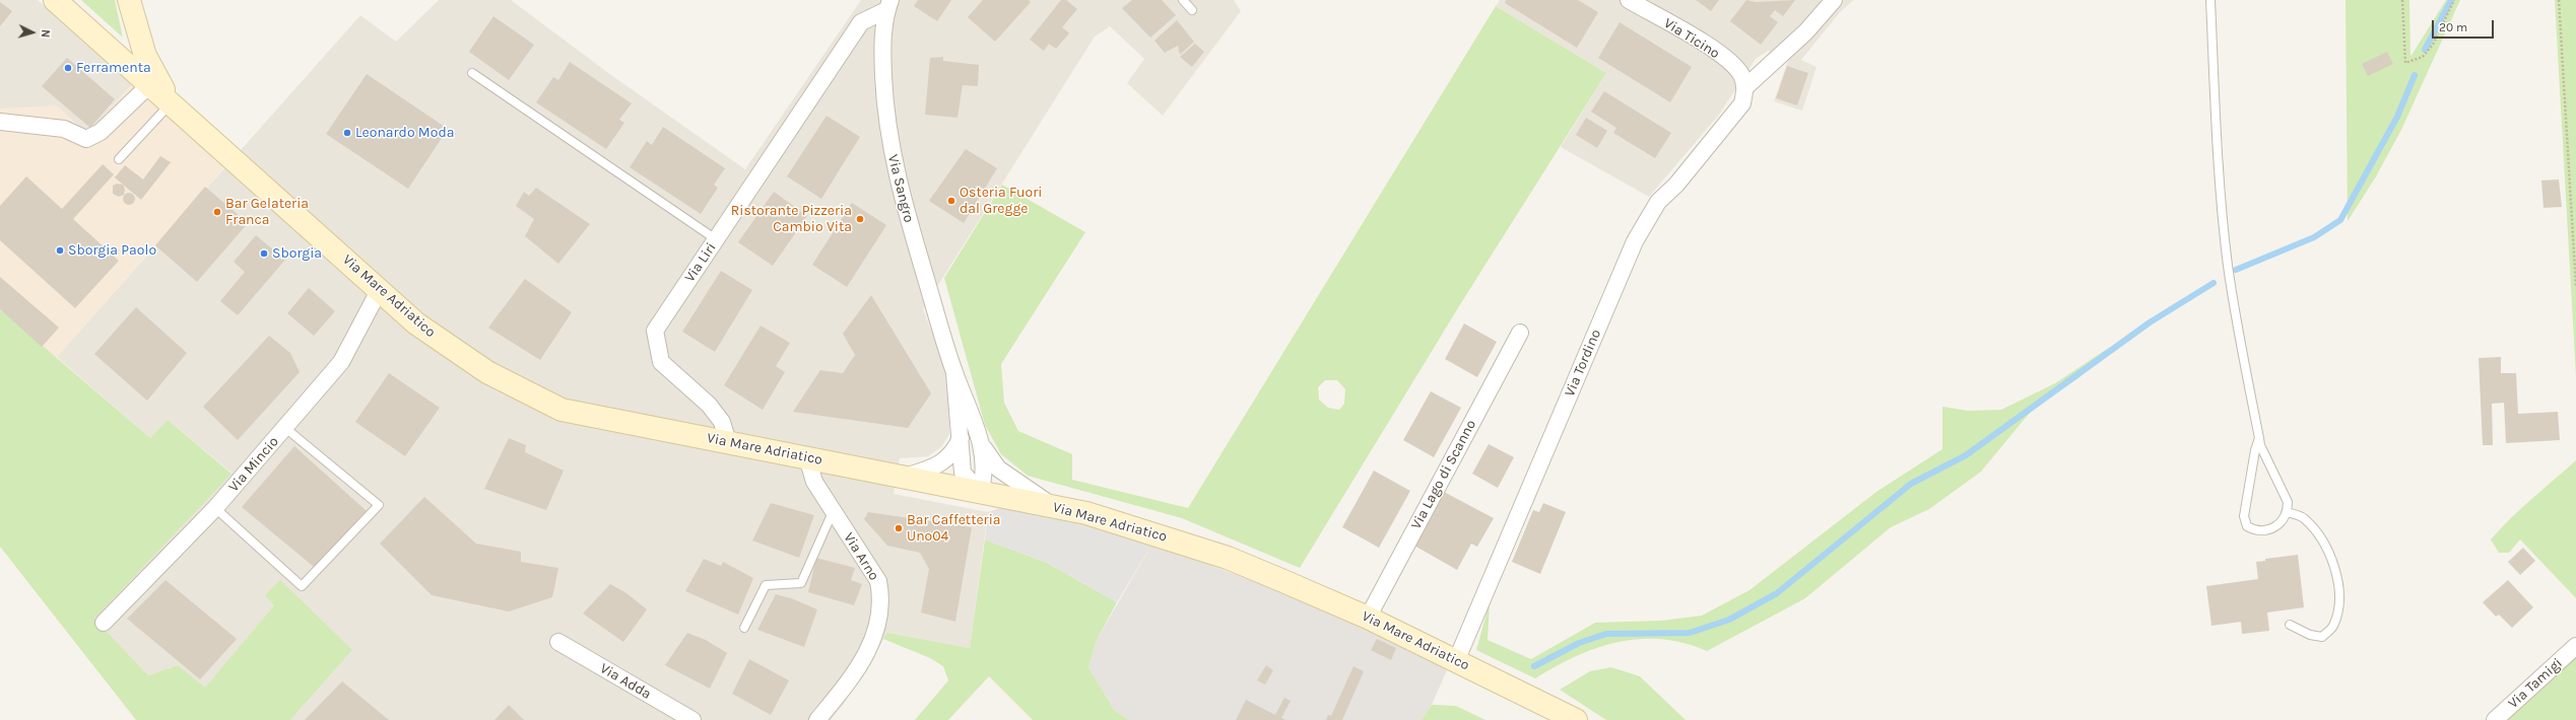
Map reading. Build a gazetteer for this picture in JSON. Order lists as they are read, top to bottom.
{
  "streets": {
    "main road": ["Via Mare Adriatico"],
    "street": [
      "Via Ticino",
      "Via Sangro",
      "Via Liri",
      "Via Tordino",
      "Via Mincio",
      "Via Lago di Scanno",
      "Via Arno",
      "Via Adda",
      "Via Tamigi"
    ]
  },
  "crossings": [
    ["Via Ticino", "Via Tordino"],
    ["Via Sangro", "Via Liri"],
    ["Via Sangro", "Via Mare Adriatico"],
    ["Via Liri", "Via Mare Adriatico"],
    ["Via Mare Adriatico", "Via Tordino"],
    ["Via Mare Adriatico", "Via Mincio"],
    ["Via Mare Adriatico", "Via Lago di Scanno"],
    ["Via Mare Adriatico", "Via Arno"]
  ],
  "places": [
    "Ferramenta",
    "Leonardo Moda",
    "Osteria Fuori dal Gregge",
    "Bar Gelateria Franca",
    "Ristorante Pizzeria Cambio Vita",
    "Sborgia Paolo",
    "Sborgia",
    "Bar Caffetteria Uno04"
  ],
  "scale_bar": "20 m",
  "north": "right"
}
